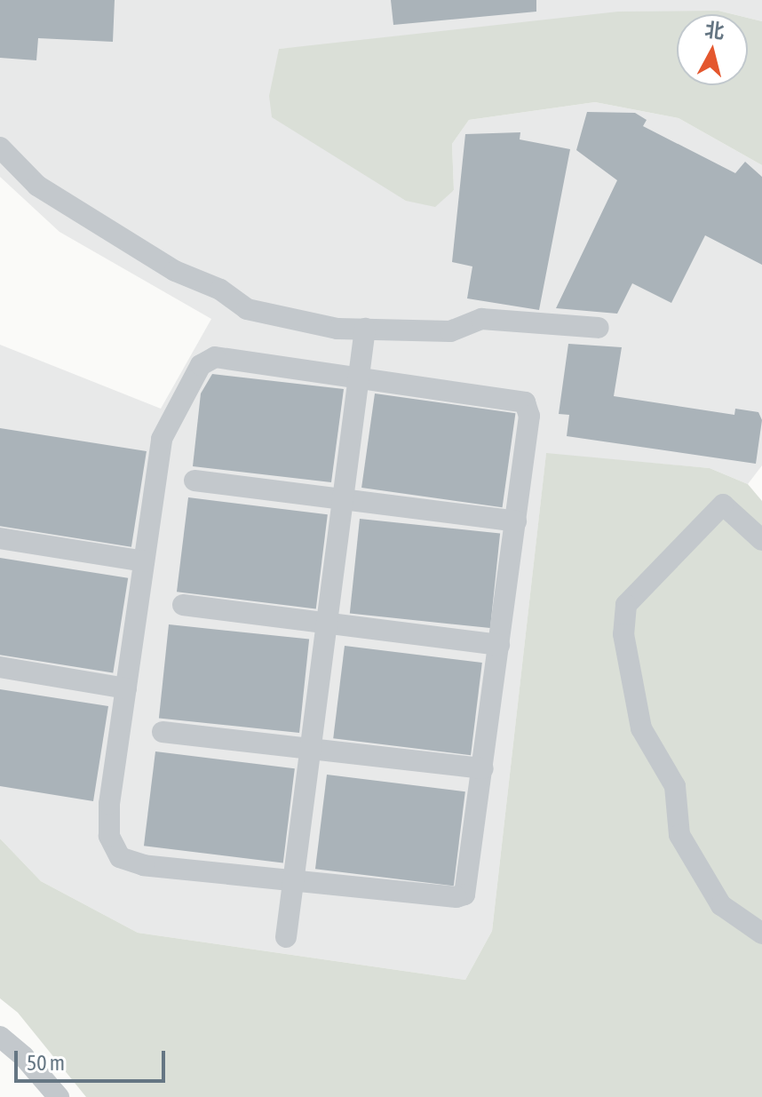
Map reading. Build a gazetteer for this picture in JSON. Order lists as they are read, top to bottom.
{
  "scale_bar": "50 m",
  "north": "top"
}
